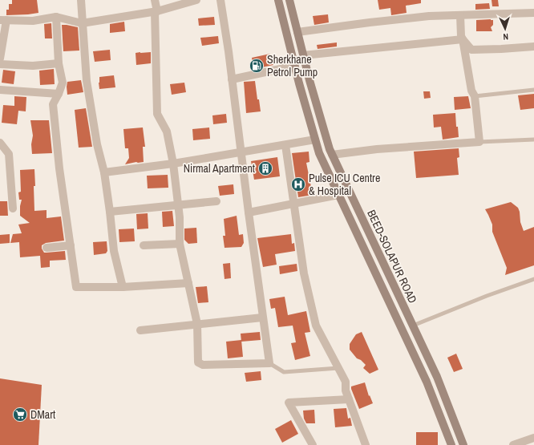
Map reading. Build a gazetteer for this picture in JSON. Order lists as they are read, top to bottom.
{
  "streets": {
    "main road": ["BEED-SOLAPUR ROAD"]
  },
  "places": {
    "fuel station": ["Sherkhane Petrol Pump"],
    "building": ["Nirmal Apartment"],
    "hospital": ["Pulse ICU Centre & Hospital"],
    "supermarket": ["DMart"]
  },
  "north": "bottom"
}
